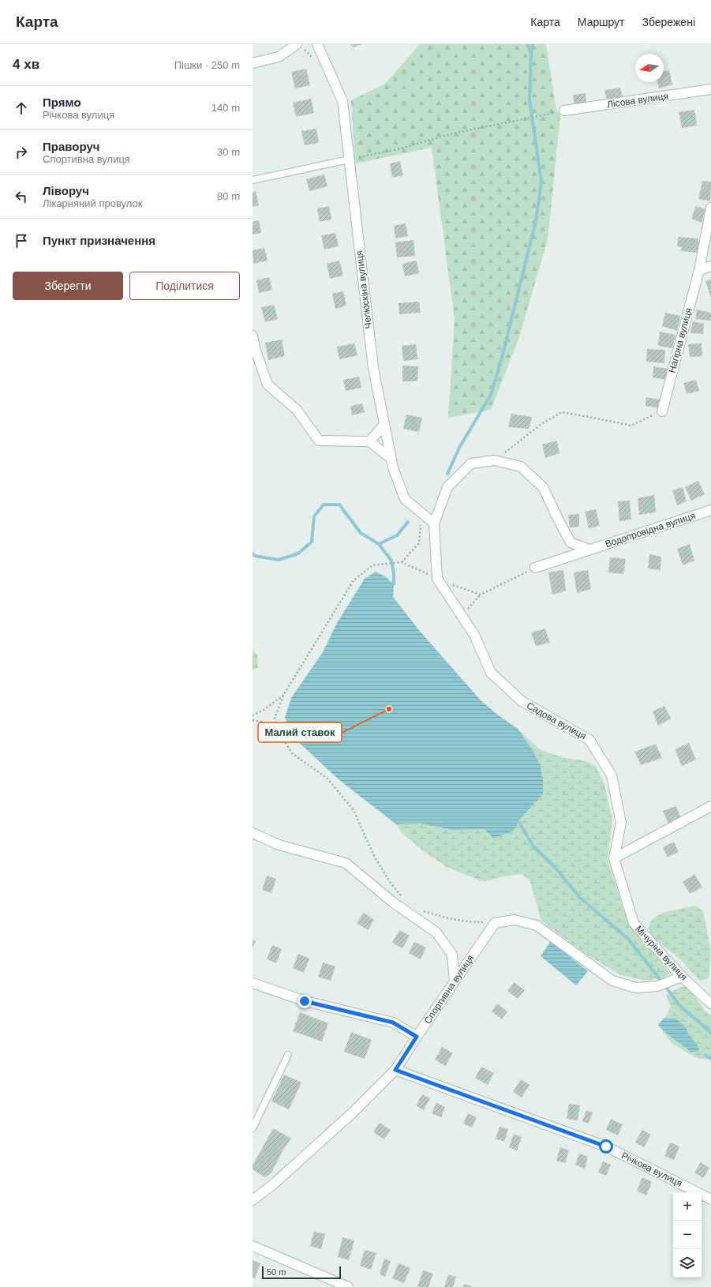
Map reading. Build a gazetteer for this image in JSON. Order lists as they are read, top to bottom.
{
  "streets": {
    "street": [
      "Лісова вулиця",
      "Челюскіна вулиця",
      "Нагірна вулиця",
      "Водопровідна вулиця",
      "Садова вулиця",
      "Мічуріна вулиця",
      "Спортивна вулиця",
      "Річкова вулиця"
    ]
  },
  "crossings": [
    ["Садова вулиця", "Мічуріна вулиця"],
    ["Спортивна вулиця", "Річкова вулиця"]
  ],
  "places": ["Малий ставок"],
  "scale_bar": "50 m",
  "north": "left",
  "page": {
    "header": "Карта",
    "nav": ["Карта", "Маршрут", "Збережені"],
    "heading": ["4 хв", "Пішки · 250 m"],
    "list": [
      ["Прямо", "Річкова вулиця", "140 m"],
      ["Праворуч", "Спортивна вулиця", "30 m"],
      ["Ліворуч", "Лікарняний провулок", "80 m"],
      "Пункт призначення"
    ],
    "buttons": ["Зберегти", "Поділитися"],
    "map_buttons": ["+", "−"],
    "scale": "50 m"
  }
}
